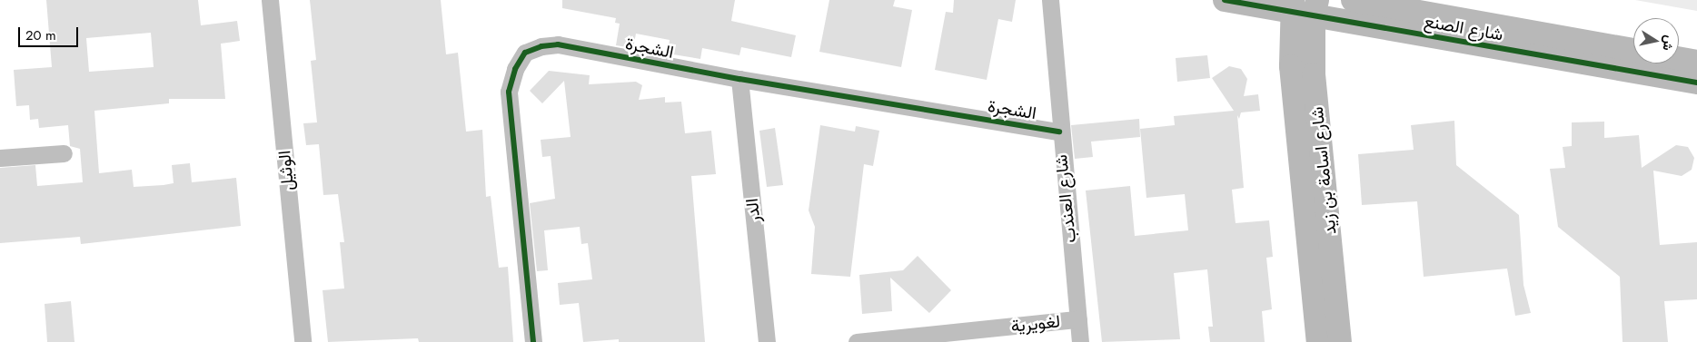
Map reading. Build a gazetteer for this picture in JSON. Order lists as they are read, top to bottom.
{
  "streets": {
    "street": [
      "شارع الصنع",
      "الشجرة",
      "الوثيل",
      "شارع اسامة بن زيد",
      "شارع العندب",
      "الدر",
      "لغويرية"
    ]
  },
  "crossings": [
    ["شارع الصنع", "شارع اسامة بن زيد"],
    ["الشجرة", "شارع العندب"],
    ["الشجرة", "الدر"],
    ["شارع العندب", "لغويرية"]
  ],
  "scale_bar": "20 m",
  "north": "right"
}
